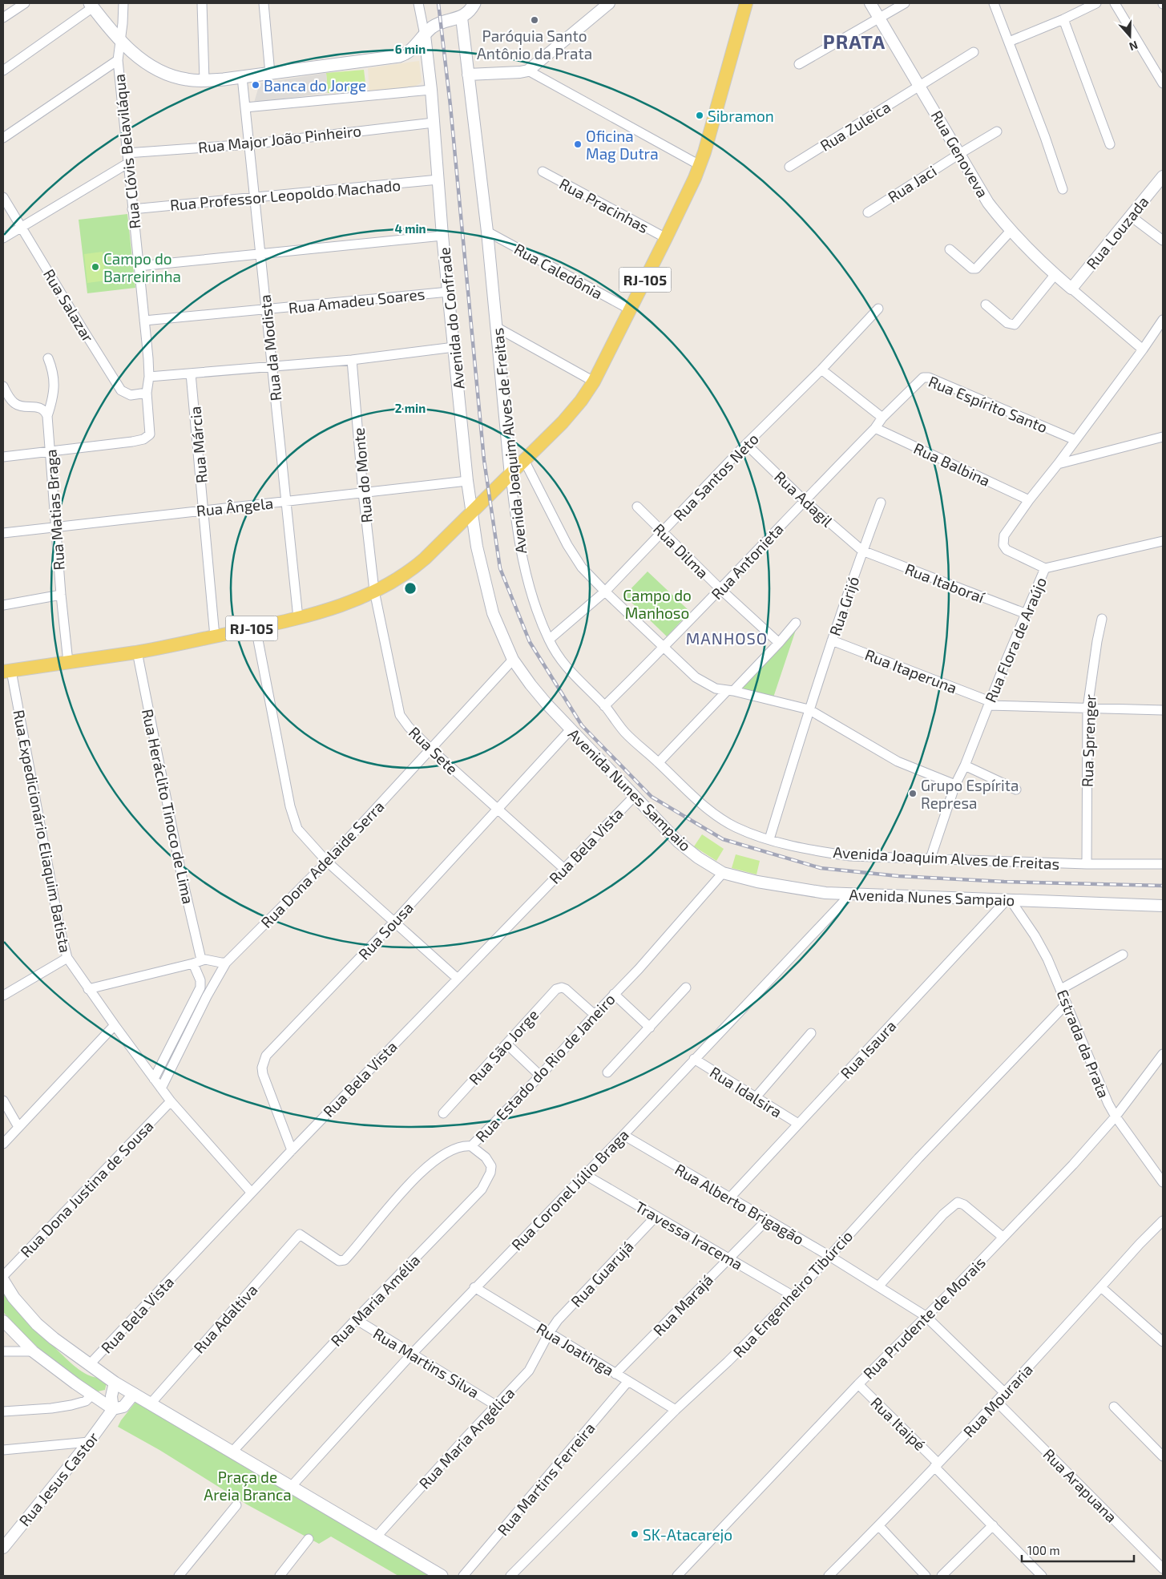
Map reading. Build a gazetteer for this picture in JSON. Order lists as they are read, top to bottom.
{
  "streets": {
    "main road": ["RJ-105"],
    "street": [
      "Rua Zuleica",
      "Rua Major João Pinheiro",
      "Rua Clóvis Belaviláqua",
      "Rua Genoveva",
      "Rua Jaci",
      "Rua Professor Leopoldo Machado",
      "Rua Pracinhas",
      "Rua Louzada",
      "Rua Caledônia",
      "Rua Amadeu Soares",
      "Rua Salazar",
      "Avenida do Confrade",
      "Rua da Modista",
      "Rua Espírito Santo",
      "Avenida Joaquim Alves de Freitas",
      "Rua Márcia",
      "Rua Balbina",
      "Rua do Monte",
      "Rua Santos Neto",
      "Rua Adagil",
      "Rua Ângela",
      "Rua Matias Braga",
      "Rua Dilma",
      "Rua Antonieta",
      "Rua Itaboraí",
      "Rua Grijó",
      "Rua Flora de Araújo",
      "Rua Itaperuna",
      "Rua Sprenger",
      "Rua Sete",
      "Avenida Nunes Sampaio",
      "Rua Heráclito Tinoco de Lima",
      "Rua Expedicionário Eliaquim Batista",
      "Rua Bela Vista",
      "Rua Dona Adelaide Serra",
      "Rua Sousa",
      "Estrada da Prata",
      "Rua São Jorge",
      "Rua Isaura",
      "Rua Estado do Rio de Janeiro",
      "Rua Idalsira",
      "Rua Dona Justina de Sousa",
      "Rua Coronel Júlio Braga",
      "Rua Alberto Brigagão",
      "Travessa Iracema",
      "Rua Guarujá",
      "Rua Engenheiro Tibúrcio",
      "Rua Maria Amélia",
      "Rua Marajá",
      "Rua Prudente de Morais",
      "Rua Adaltiva",
      "Rua Joatinga",
      "Rua Martins Silva",
      "Rua Mouraria",
      "Rua Itaipé",
      "Rua Maria Angélica",
      "Rua Jesus Castor",
      "Rua Martins Ferreira",
      "Rua Arapuana"
    ]
  },
  "crossings": [
    ["Rua Zuleica", "Rua Genoveva"],
    ["Rua Major João Pinheiro", "Rua Clóvis Belaviláqua"],
    ["Rua Major João Pinheiro", "Avenida do Confrade"],
    ["Rua Major João Pinheiro", "Rua da Modista"],
    ["Rua Clóvis Belaviláqua", "Rua Professor Leopoldo Machado"],
    ["Rua Clóvis Belaviláqua", "Rua Amadeu Soares"],
    ["Rua Clóvis Belaviláqua", "Rua Salazar"],
    ["Rua Clóvis Belaviláqua", "Rua Matias Braga"],
    ["Rua Genoveva", "Rua Jaci"],
    ["Rua Genoveva", "Rua Louzada"],
    ["Rua Professor Leopoldo Machado", "Avenida do Confrade"],
    ["Rua Professor Leopoldo Machado", "Rua da Modista"],
    ["Rua Pracinhas", "RJ-105"],
    ["Rua Caledônia", "RJ-105"],
    ["Rua Caledônia", "Avenida Joaquim Alves de Freitas"],
    ["RJ-105", "Avenida do Confrade"],
    ["RJ-105", "Rua da Modista"],
    ["RJ-105", "Avenida Joaquim Alves de Freitas"],
    ["RJ-105", "Rua Márcia"],
    ["RJ-105", "Rua do Monte"],
    ["RJ-105", "Rua Matias Braga"],
    ["RJ-105", "Rua Sete"],
    ["RJ-105", "Avenida Nunes Sampaio"],
    ["RJ-105", "Rua Heráclito Tinoco de Lima"],
    ["RJ-105", "Rua Expedicionário Eliaquim Batista"],
    ["Rua Amadeu Soares", "Avenida do Confrade"],
    ["Rua Amadeu Soares", "Rua da Modista"],
    ["Avenida do Confrade", "Rua Ângela"],
    ["Avenida do Confrade", "Avenida Nunes Sampaio"],
    ["Rua da Modista", "Rua Ângela"],
    ["Rua Espírito Santo", "Rua Balbina"],
    ["Rua Espírito Santo", "Rua Antonieta"],
    ["Rua Espírito Santo", "Rua Flora de Araújo"],
    ["Avenida Joaquim Alves de Freitas", "Rua Santos Neto"],
    ["Avenida Joaquim Alves de Freitas", "Rua Antonieta"],
    ["Avenida Joaquim Alves de Freitas", "Rua Grijó"],
    ["Avenida Joaquim Alves de Freitas", "Rua Flora de Araújo"],
    ["Avenida Joaquim Alves de Freitas", "Rua Sprenger"],
    ["Rua Márcia", "Rua Ângela"],
    ["Rua Balbina", "Rua Antonieta"],
    ["Rua Balbina", "Rua Flora de Araújo"],
    ["Rua do Monte", "Rua Ângela"],
    ["Rua do Monte", "Rua Sete"],
    ["Rua Santos Neto", "Rua Adagil"],
    ["Rua Santos Neto", "Rua Dilma"],
    ["Rua Adagil", "Rua Antonieta"],
    ["Rua Adagil", "Rua Itaboraí"],
    ["Rua Adagil", "Rua Grijó"],
    ["Rua Ângela", "Rua Matias Braga"],
    ["Rua Dilma", "Rua Antonieta"],
    ["Rua Itaboraí", "Rua Grijó"],
    ["Rua Itaboraí", "Rua Flora de Araújo"],
    ["Rua Grijó", "Rua Itaperuna"],
    ["Rua Flora de Araújo", "Rua Itaperuna"],
    ["Rua Itaperuna", "Rua Sprenger"],
    ["Rua Sete", "Rua Bela Vista"],
    ["Rua Sete", "Rua Dona Adelaide Serra"],
    ["Rua Sete", "Rua Sousa"],
    ["Avenida Nunes Sampaio", "Rua Bela Vista"],
    ["Avenida Nunes Sampaio", "Rua Dona Adelaide Serra"],
    ["Avenida Nunes Sampaio", "Rua Sousa"],
    ["Avenida Nunes Sampaio", "Estrada da Prata"],
    ["Avenida Nunes Sampaio", "Rua Isaura"],
    ["Avenida Nunes Sampaio", "Rua Estado do Rio de Janeiro"],
    ["Avenida Nunes Sampaio", "Rua Coronel Júlio Braga"],
    ["Rua Expedicionário Eliaquim Batista", "Rua Bela Vista"],
    ["Rua Expedicionário Eliaquim Batista", "Rua Dona Justina de Sousa"],
    ["Rua Bela Vista", "Rua Sousa"],
    ["Estrada da Prata", "Rua Isaura"],
    ["Estrada da Prata", "Rua Engenheiro Tibúrcio"],
    ["Estrada da Prata", "Rua Prudente de Morais"],
    ["Rua São Jorge", "Rua Estado do Rio de Janeiro"],
    ["Rua Isaura", "Rua Idalsira"],
    ["Rua Isaura", "Rua Alberto Brigagão"],
    ["Rua Estado do Rio de Janeiro", "Rua Maria Amélia"],
    ["Rua Estado do Rio de Janeiro", "Rua Adaltiva"],
    ["Rua Idalsira", "Rua Coronel Júlio Braga"],
    ["Rua Coronel Júlio Braga", "Rua Alberto Brigagão"],
    ["Rua Coronel Júlio Braga", "Travessa Iracema"],
    ["Rua Coronel Júlio Braga", "Rua Joatinga"],
    ["Rua Coronel Júlio Braga", "Rua Martins Silva"],
    ["Rua Alberto Brigagão", "Rua Engenheiro Tibúrcio"],
    ["Rua Alberto Brigagão", "Rua Marajá"],
    ["Rua Alberto Brigagão", "Rua Prudente de Morais"],
    ["Rua Alberto Brigagão", "Rua Mouraria"],
    ["Travessa Iracema", "Rua Guarujá"],
    ["Travessa Iracema", "Rua Engenheiro Tibúrcio"],
    ["Travessa Iracema", "Rua Marajá"],
    ["Rua Guarujá", "Rua Joatinga"],
    ["Rua Guarujá", "Rua Maria Angélica"],
    ["Rua Engenheiro Tibúrcio", "Rua Joatinga"],
    ["Rua Maria Amélia", "Rua Martins Silva"],
    ["Rua Marajá", "Rua Joatinga"],
    ["Rua Prudente de Morais", "Rua Itaipé"],
    ["Rua Joatinga", "Rua Maria Angélica"],
    ["Rua Joatinga", "Rua Martins Ferreira"],
    ["Rua Martins Silva", "Rua Maria Angélica"],
    ["Rua Mouraria", "Rua Itaipé"],
    ["Rua Mouraria", "Rua Arapuana"]
  ],
  "districts": ["PRATA", "MANHOSO"],
  "parks": ["Campo do Manhoso", "Praça de Areia Branca"],
  "places": [
    "Paróquia Santo Antônio da Prata",
    "Banca do Jorge",
    "Sibramon",
    "Oficina Mag Dutra",
    "Campo do Barreirinha",
    "Grupo Espírita Represa",
    "SK-Atacarejo"
  ],
  "scale_bar": "100 m",
  "north": "bottom",
  "rings": ["6 min", "4 min", "2 min"]
}
